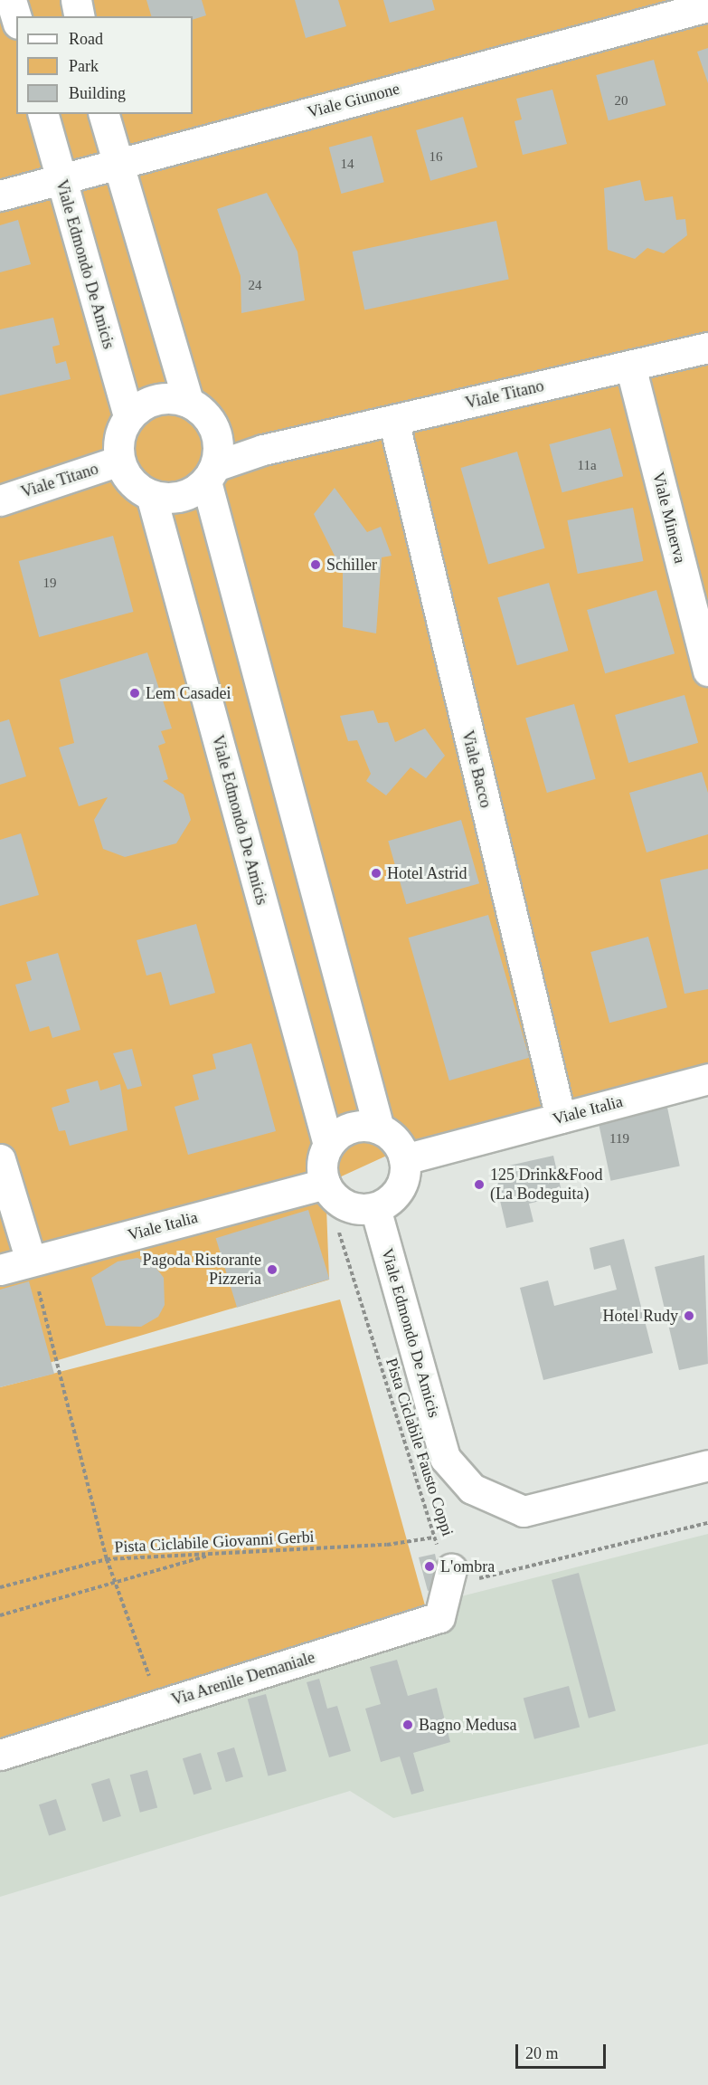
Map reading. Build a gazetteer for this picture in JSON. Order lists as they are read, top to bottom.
{
  "streets": {
    "street": [
      "Viale Giunone",
      "Viale Edmondo De Amicis",
      "Viale Titano",
      "Viale Minerva",
      "Viale Bacco",
      "Viale Italia",
      "Via Arenile Demaniale"
    ],
    "path": ["Pista Ciclabile Fausto Coppi", "Pista Ciclabile Giovanni Gerbi"]
  },
  "crossings": [
    ["Viale Giunone", "Viale Edmondo De Amicis"],
    ["Viale Edmondo De Amicis", "Viale Titano"],
    ["Viale Edmondo De Amicis", "Viale Italia"],
    ["Viale Titano", "Viale Minerva"],
    ["Viale Titano", "Viale Bacco"],
    ["Viale Bacco", "Viale Italia"],
    ["Pista Ciclabile Fausto Coppi", "Pista Ciclabile Giovanni Gerbi"],
    ["Pista Ciclabile Fausto Coppi", "Via Arenile Demaniale"]
  ],
  "places": [
    "Schiller",
    "Lem Casadei",
    "Hotel Astrid",
    "125 Drink&Food (La Bodeguita)",
    "Pagoda Ristorante Pizzeria",
    "Hotel Rudy",
    "L'ombra",
    "Bagno Medusa"
  ],
  "house_numbers": [
    "20",
    "16",
    "14",
    "24",
    "11a",
    "19",
    "119"
  ],
  "legend": ["Road", "Park", "Building"],
  "scale_bar": "20 m"
}
